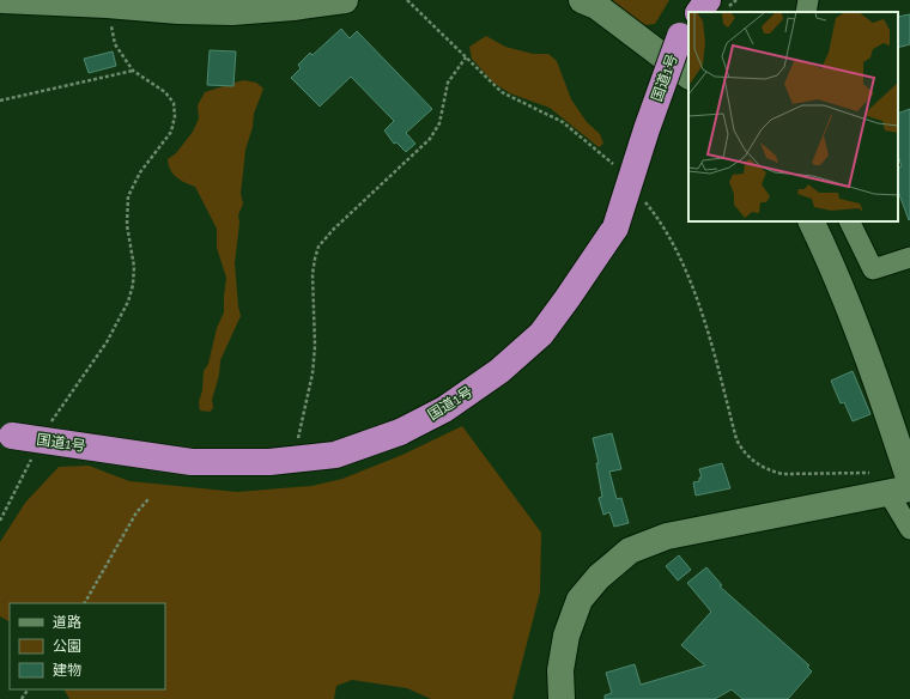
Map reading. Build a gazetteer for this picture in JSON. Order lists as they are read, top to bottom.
{
  "streets": {
    "highway": ["国道1号"]
  },
  "legend": ["道路", "公園", "建物"]
}
